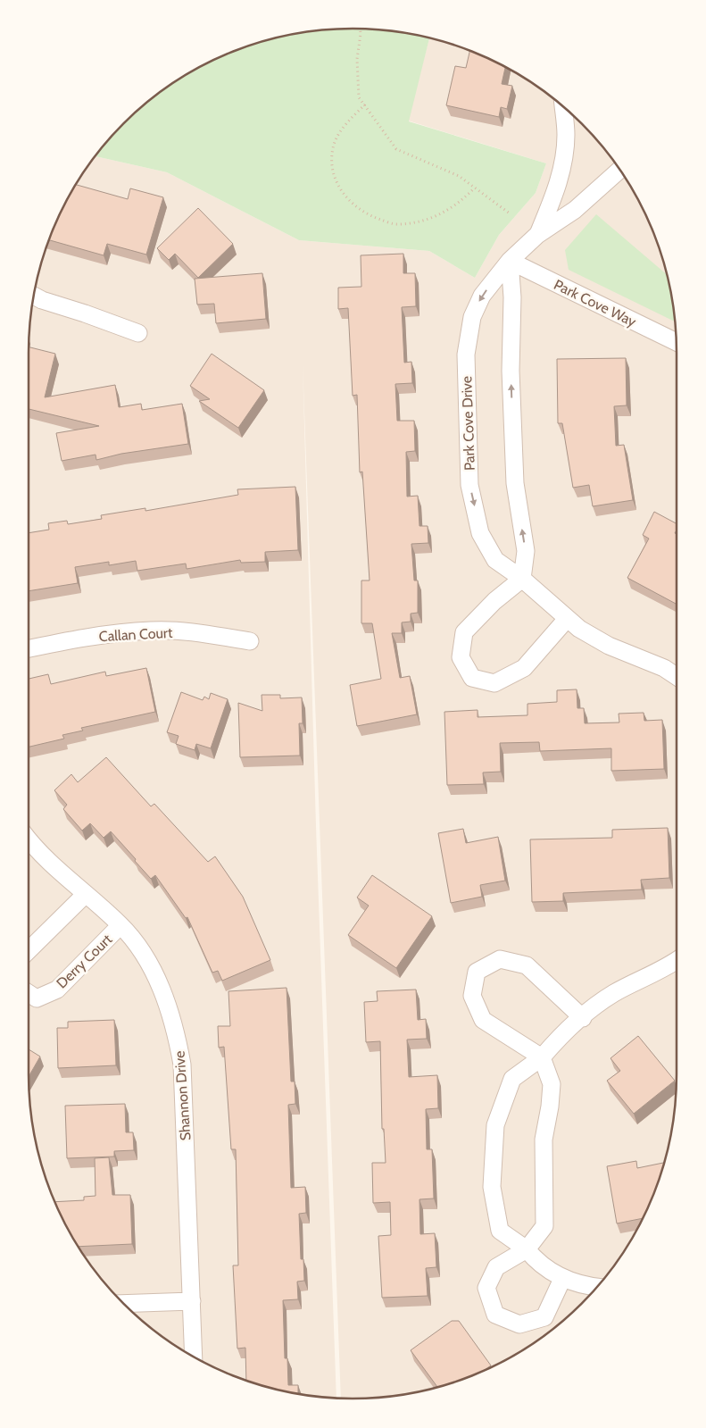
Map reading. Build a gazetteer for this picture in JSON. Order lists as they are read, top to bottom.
{
  "streets": {
    "street": [
      "Park Cove Way",
      "Park Cove Drive",
      "Callan Court",
      "Derry Court",
      "Shannon Drive"
    ]
  },
  "crossings": [
    ["Park Cove Way", "Park Cove Drive"],
    ["Derry Court", "Shannon Drive"]
  ]
}
